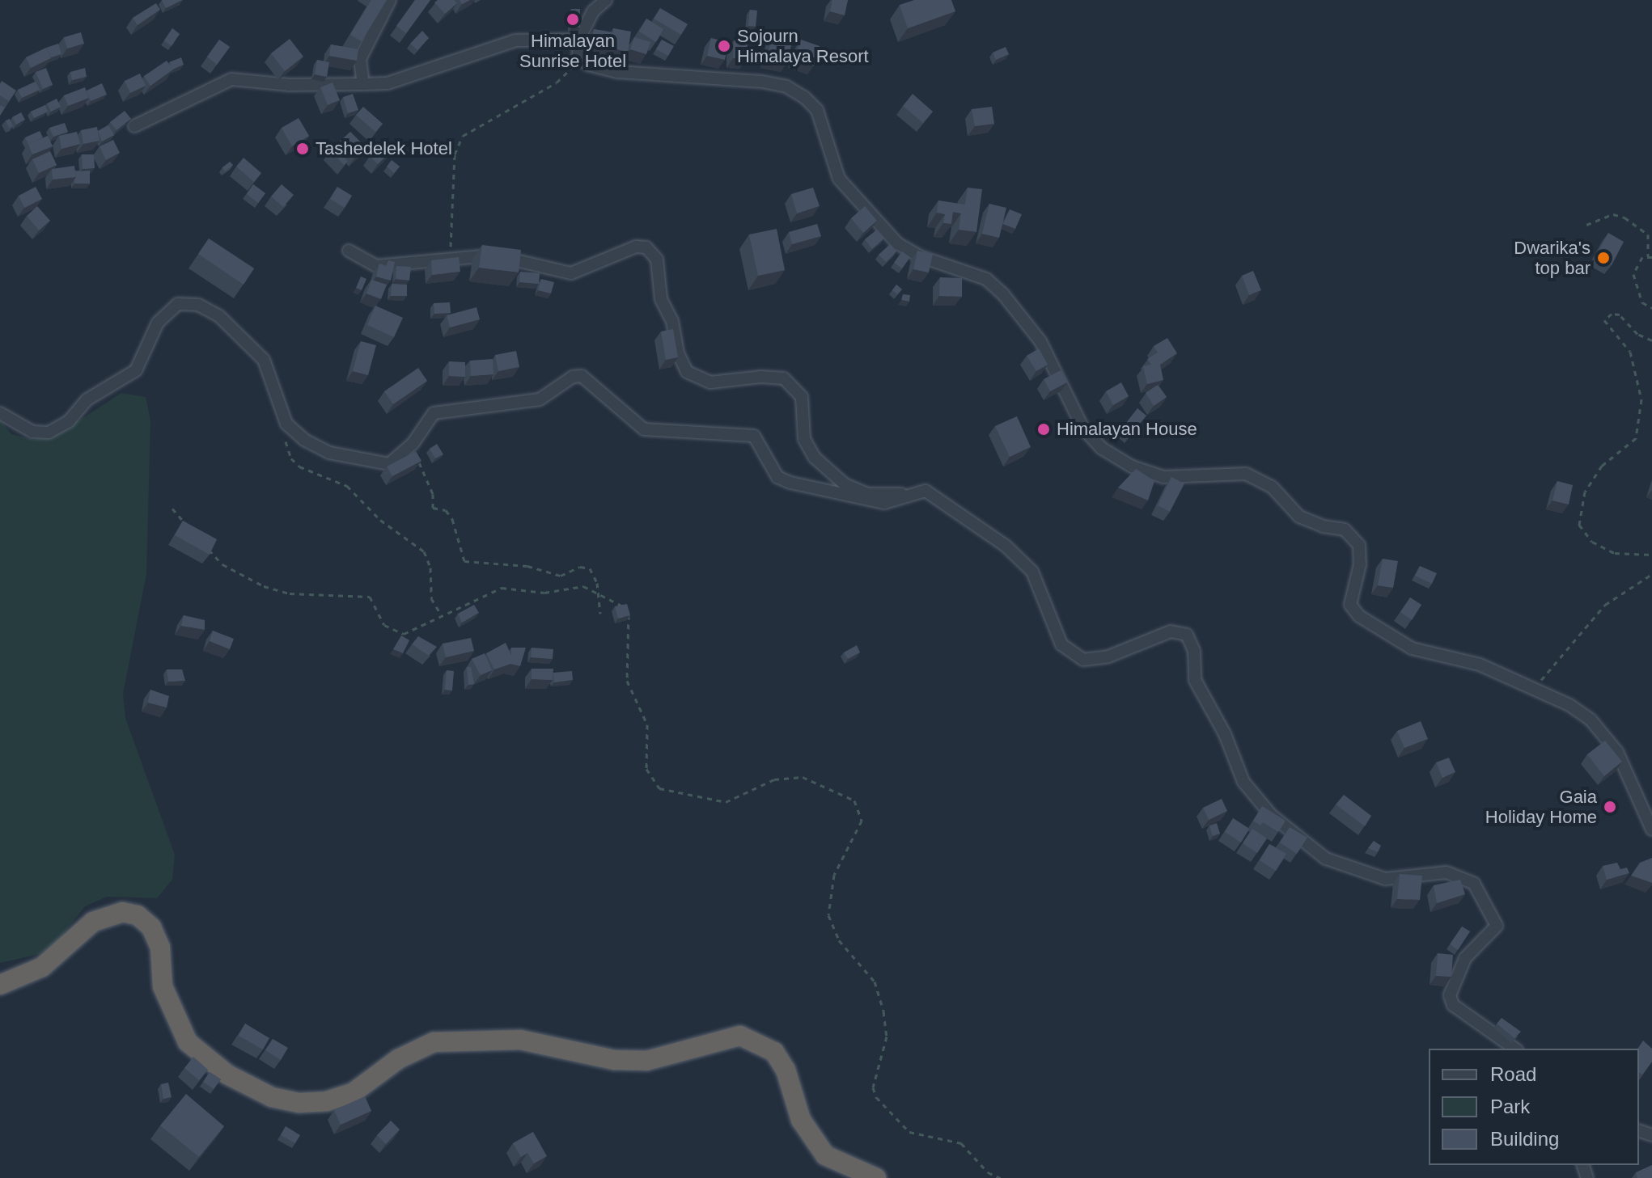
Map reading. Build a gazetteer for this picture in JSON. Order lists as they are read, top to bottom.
{
  "places": [
    "Himalayan Sunrise Hotel",
    "Sojourn Himalaya Resort",
    "Tashedelek Hotel",
    "Dwarika's top bar",
    "Himalayan House",
    "Gaia Holiday Home"
  ],
  "legend": ["Road", "Park", "Building"]
}
